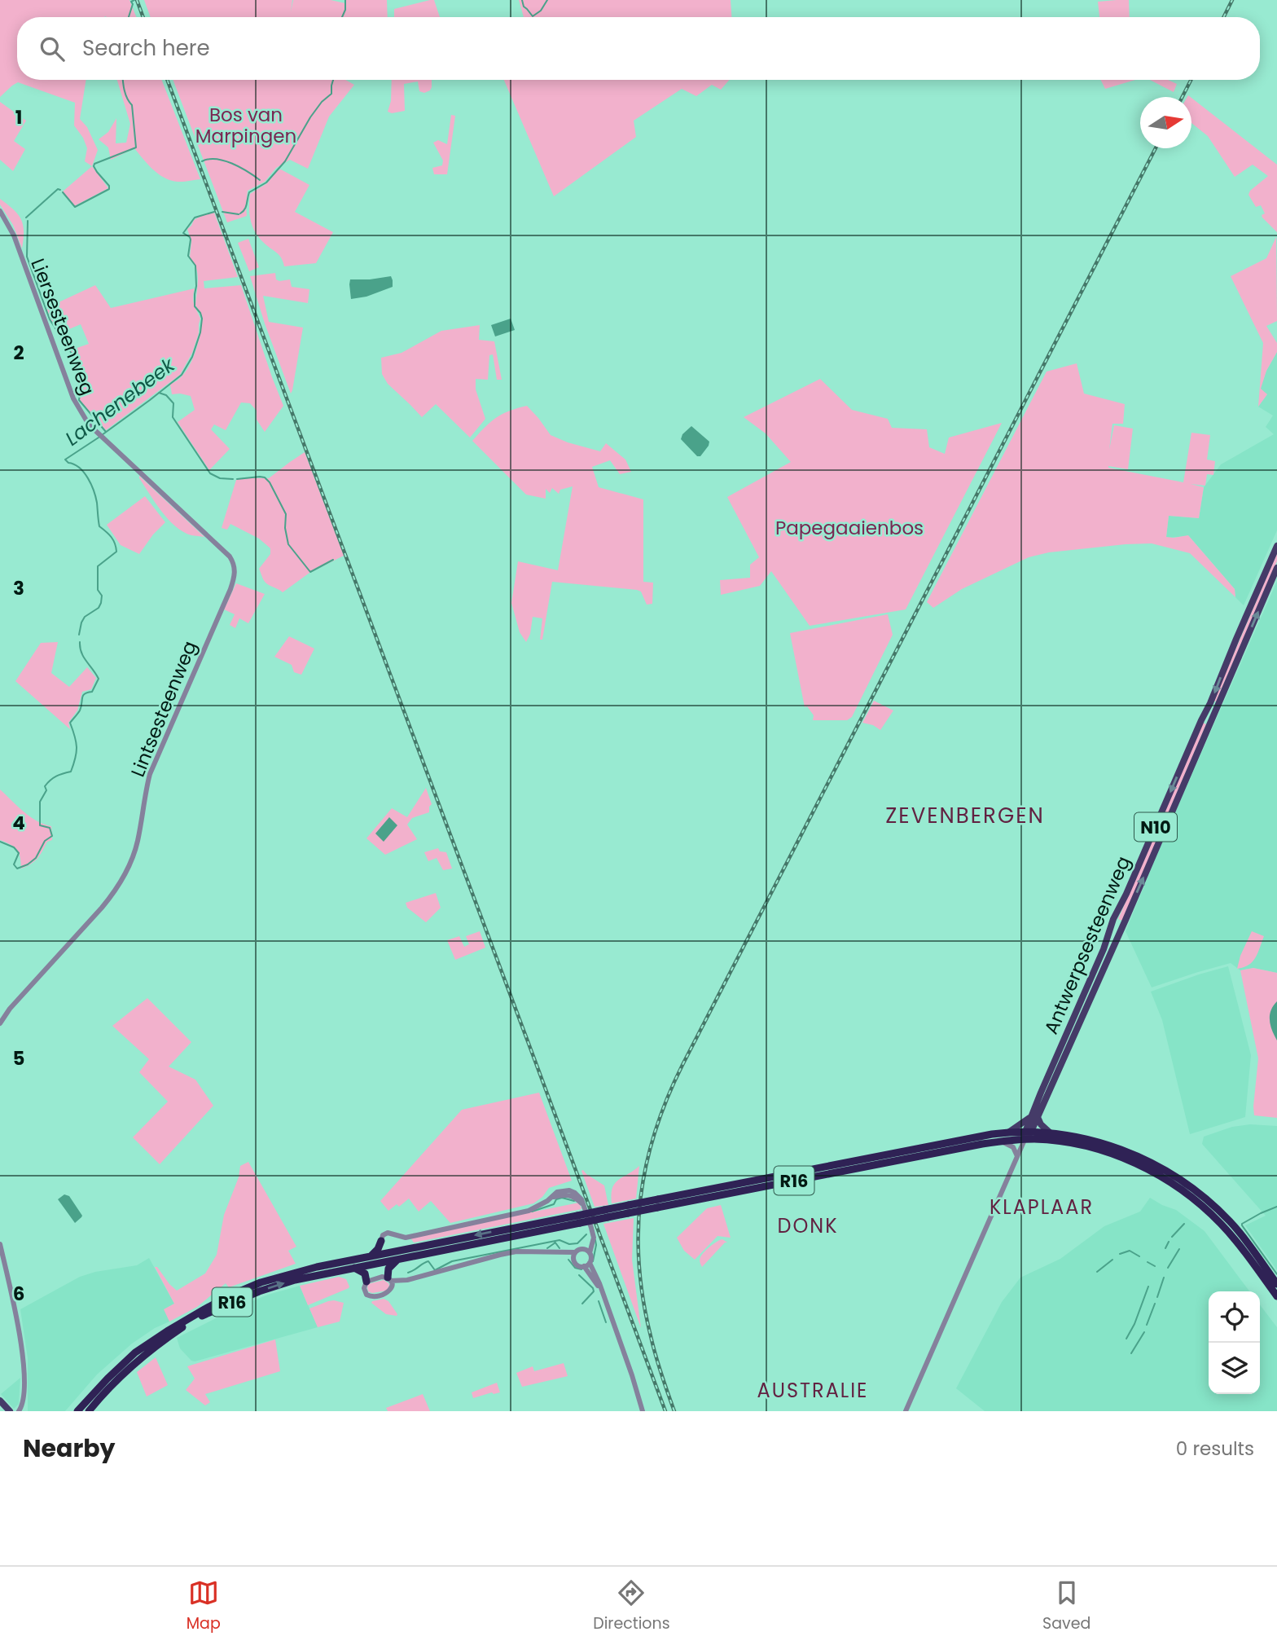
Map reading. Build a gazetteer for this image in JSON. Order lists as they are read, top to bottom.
{
  "streets": {
    "highway": ["R16"],
    "main road": ["N10", "Antwerpsesteenweg"],
    "street": ["Liersesteenweg", "Lintsesteenweg"]
  },
  "crossings": [
    ["Liersesteenweg", "Lintsesteenweg"],
    ["Antwerpsesteenweg", "R16"]
  ],
  "districts": [
    "ZEVENBERGEN",
    "KLAPLAAR",
    "DONK",
    "AUSTRALIE"
  ],
  "water": ["Lachenebeek"],
  "parks": ["Bos van Marpingen", "Papegaaienbos"],
  "north": "right",
  "page": {
    "search": "Search here",
    "heading": ["Nearby", "0 results"],
    "nav": ["Map", "Directions", "Saved"]
  },
  "grid": {
    "rows": [
      "1",
      "2",
      "3",
      "4",
      "5",
      "6"
    ]
  }
}
